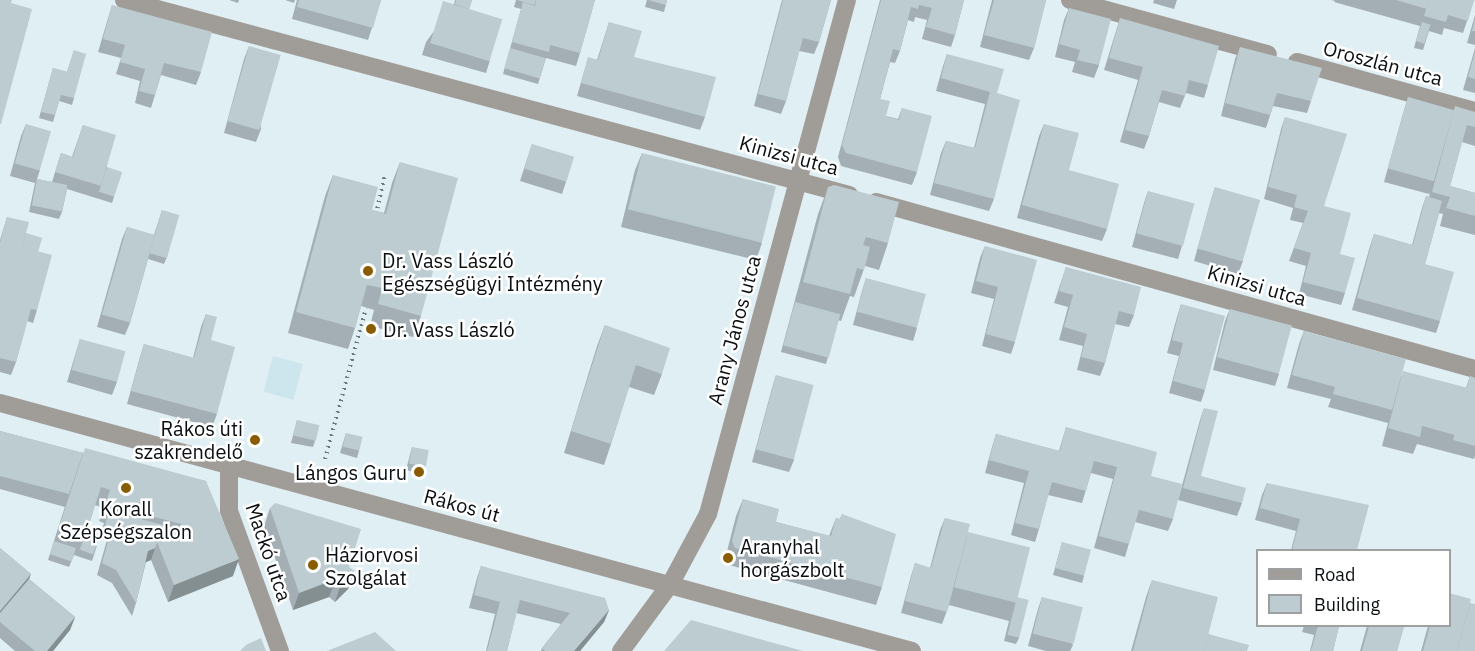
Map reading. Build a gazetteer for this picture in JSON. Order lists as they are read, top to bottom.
{
  "streets": {
    "street": [
      "Oroszlán utca",
      "Kinizsi utca",
      "Arany János utca",
      "Rákos út",
      "Mackó utca"
    ]
  },
  "crossings": [
    ["Kinizsi utca", "Arany János utca"],
    ["Arany János utca", "Rákos út"],
    ["Rákos út", "Mackó utca"]
  ],
  "places": [
    "Dr. Vass László Egészségügyi Intézmény",
    "Dr. Vass László",
    "Rákos úti szakrendelő",
    "Lángos Guru",
    "Korall Szépségszalon",
    "Aranyhal horgászbolt",
    "Háziorvosi Szolgálat"
  ],
  "legend": ["Road", "Building"]
}
